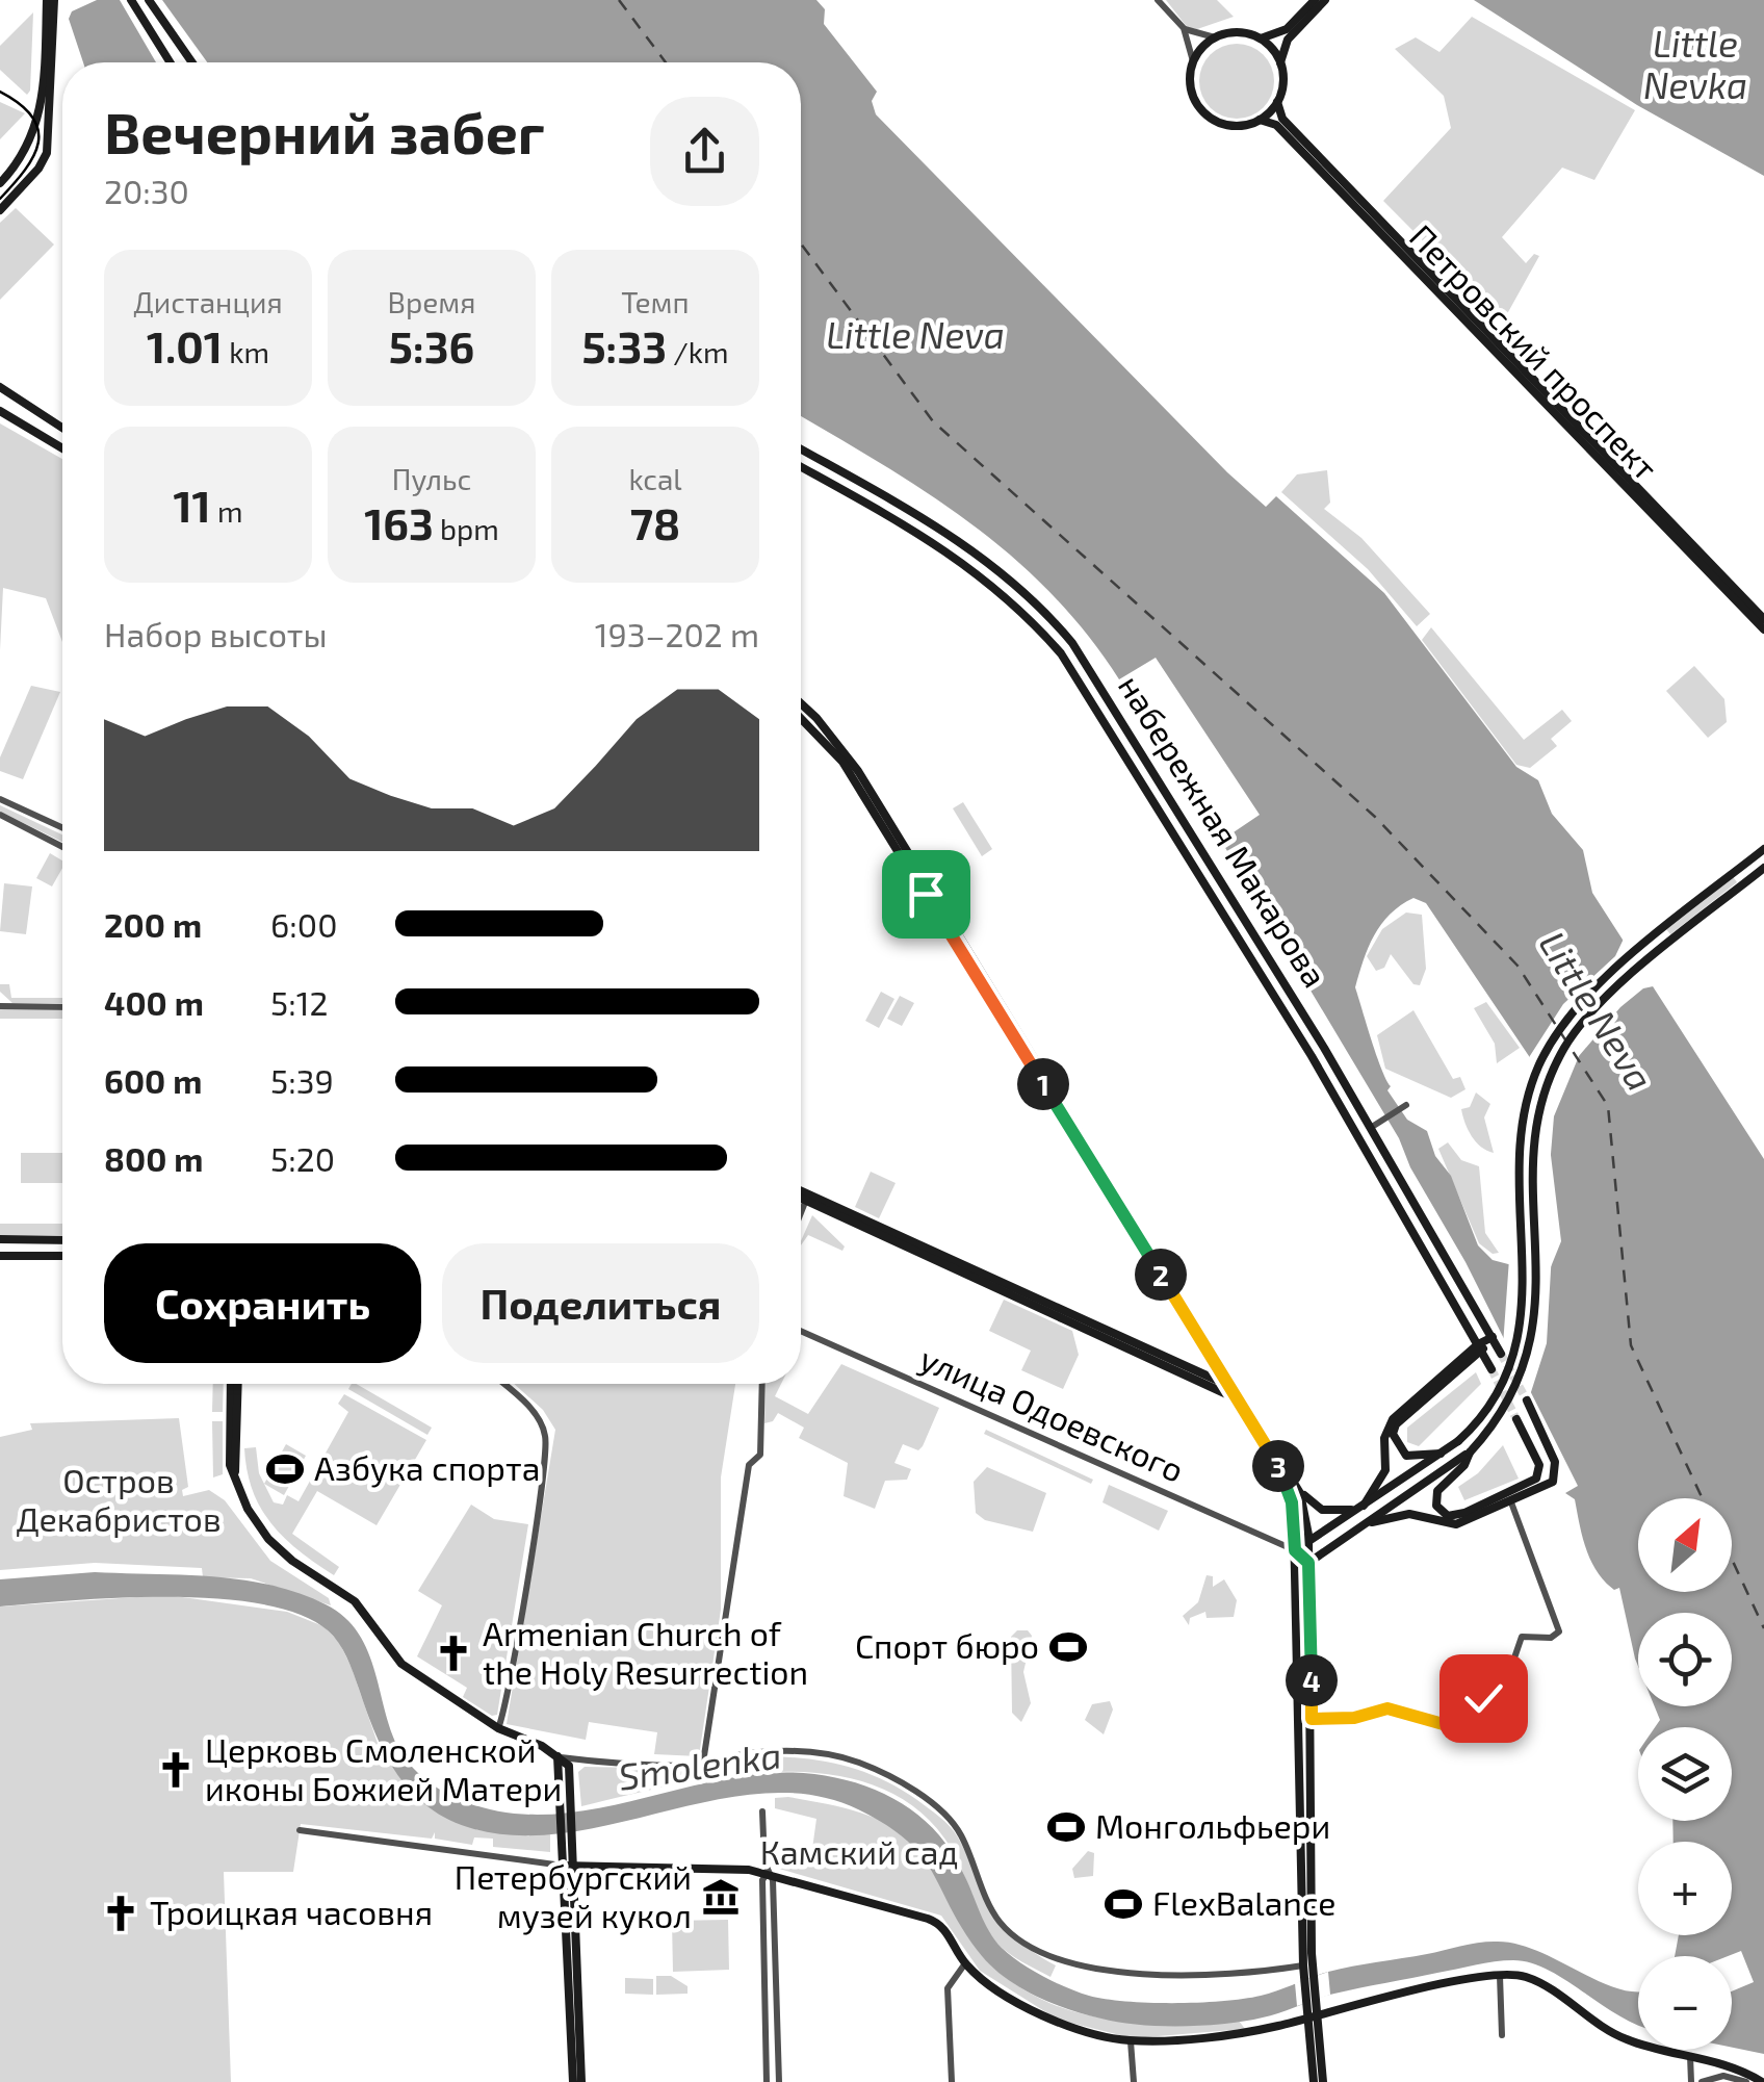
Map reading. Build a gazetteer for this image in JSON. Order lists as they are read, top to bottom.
{
  "streets": {
    "main road": ["Петровский проспект", "набережная Макарова", "улица Одоевского"]
  },
  "water": ["Little Nevka", "Little Neva", "Smolenka"],
  "parks": ["Остров Декабристов", "Камский сад"],
  "places": {
    "sports": [
      "Азбука спорта",
      "Спорт бюро",
      "Монгольфьери",
      "FlexBalance"
    ],
    "church": ["Armenian Church of the Holy Resurrection", "Церковь Смоленской иконы Божией Матери", "Троицкая часовня"],
    "museum": ["Петербургский музей кукол"]
  },
  "north": "top right",
  "page": {
    "heading": ["Вечерний забег", "20:30"],
    "stats": [
      ["Дистанция", "1.01 km"],
      ["Время", "5:36"],
      ["Темп", "5:33 /km"],
      ["11 m"],
      ["Пульс", "163 bpm"],
      ["kcal", "78"]
    ],
    "chart": ["Набор высоты", "193–202 m"],
    "list": [
      {
        "name": "200 m",
        "note": "6:00"
      },
      {
        "name": "400 m",
        "note": "5:12"
      },
      {
        "name": "600 m",
        "note": "5:39"
      },
      {
        "name": "800 m",
        "note": "5:20"
      }
    ],
    "pins": [
      "1",
      "2",
      "3",
      "4"
    ],
    "buttons": ["Сохранить", "Поделиться"],
    "map_buttons": ["+", "−"]
  }
}
